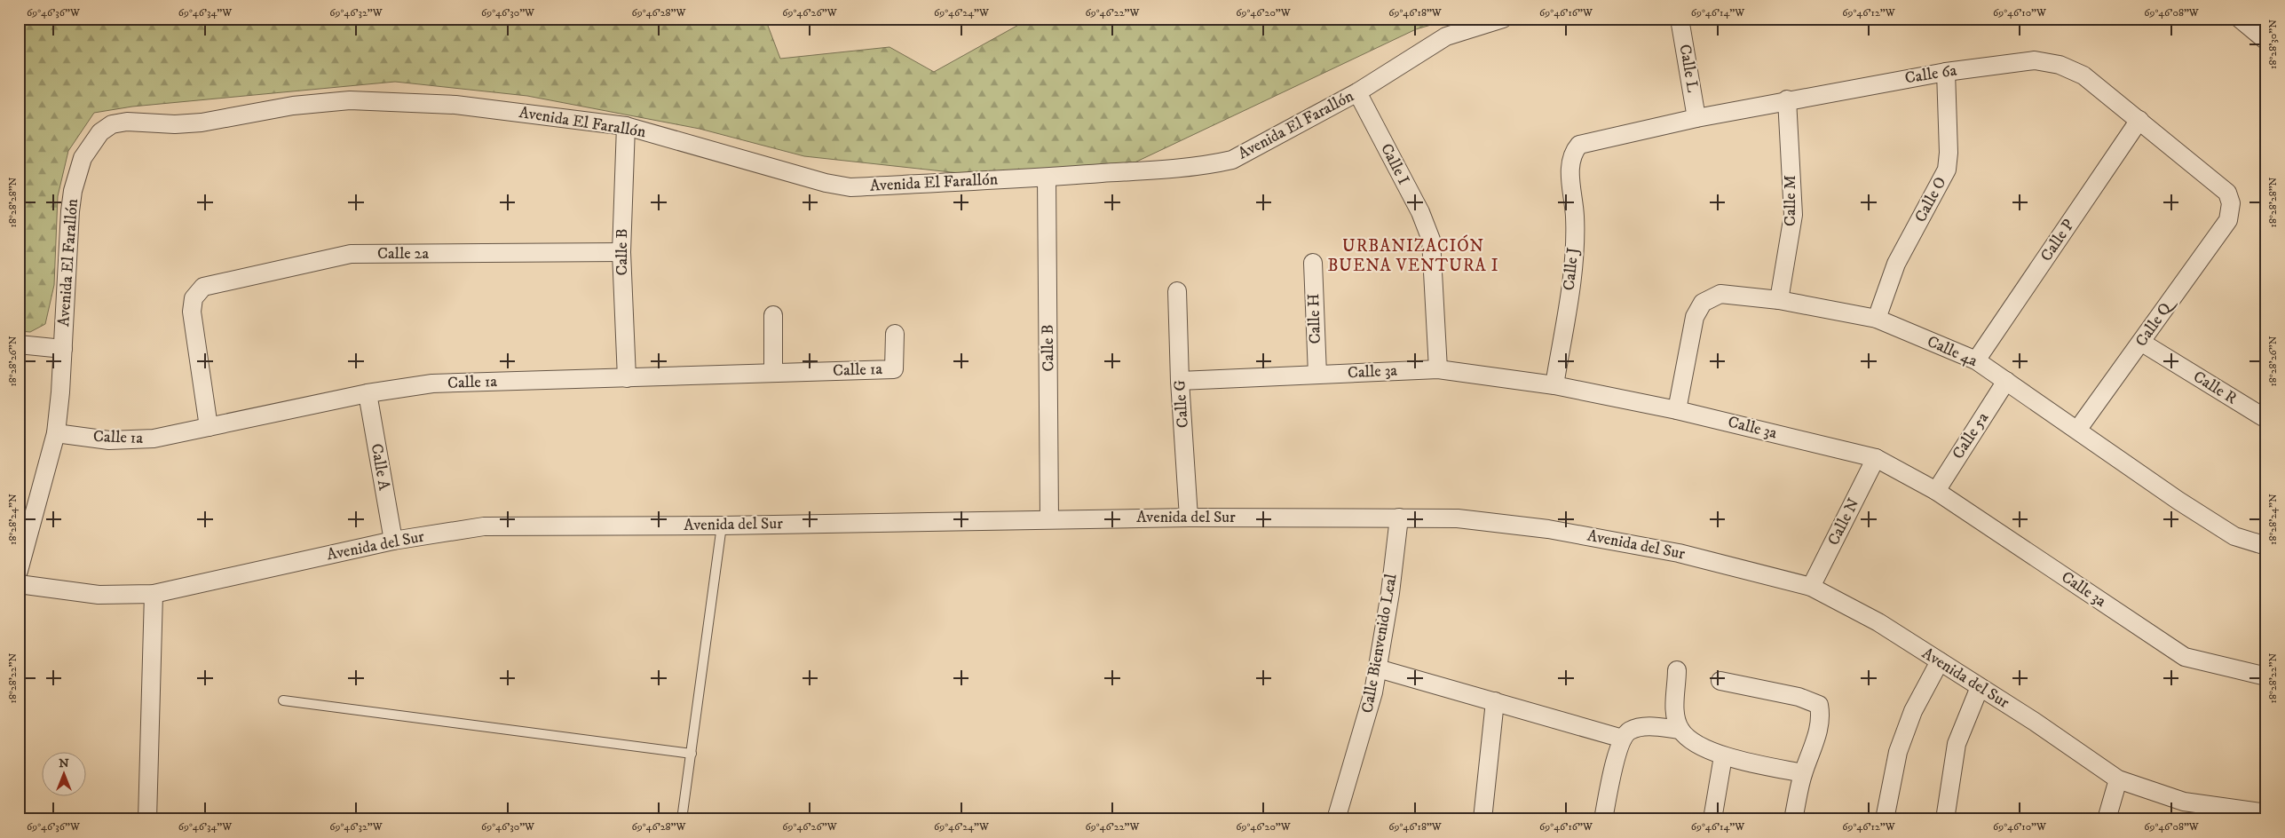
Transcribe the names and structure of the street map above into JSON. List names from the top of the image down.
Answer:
{
  "streets": {
    "street": [
      "Calle L",
      "Calle 6a",
      "Avenida El Farallón",
      "Calle I",
      "Calle O",
      "Calle M",
      "Calle P",
      "Calle B",
      "Calle 2a",
      "Calle J",
      "Calle H",
      "Calle Q",
      "Calle 4a",
      "Calle 1a",
      "Calle 3a",
      "Calle R",
      "Calle G",
      "Calle 5a",
      "Calle A",
      "Avenida del Sur",
      "Calle N",
      "Calle Bienvenido Leal"
    ]
  },
  "crossings": [
    ["Calle L", "Calle 6a"],
    ["Calle 6a", "Calle O"],
    ["Calle 6a", "Calle M"],
    ["Calle 6a", "Calle P"],
    ["Calle 6a", "Calle J"],
    ["Calle 6a", "Calle Q"],
    ["Avenida El Farallón", "Calle I"],
    ["Avenida El Farallón", "Calle B"],
    ["Avenida El Farallón", "Calle 1a"],
    ["Calle I", "Calle 3a"],
    ["Calle O", "Calle 4a"],
    ["Calle M", "Calle 4a"],
    ["Calle P", "Calle 4a"],
    ["Calle B", "Calle 2a"],
    ["Calle B", "Calle 1a"],
    ["Calle B", "Avenida del Sur"],
    ["Calle 2a", "Calle 1a"],
    ["Calle J", "Calle 3a"],
    ["Calle H", "Calle 3a"],
    ["Calle Q", "Calle 4a"],
    ["Calle Q", "Calle R"],
    ["Calle 4a", "Calle 3a"],
    ["Calle 4a", "Calle 5a"],
    ["Calle 1a", "Calle A"],
    ["Calle 3a", "Calle G"],
    ["Calle 3a", "Calle 5a"],
    ["Calle 3a", "Calle N"],
    ["Calle G", "Avenida del Sur"],
    ["Calle A", "Avenida del Sur"],
    ["Avenida del Sur", "Calle N"],
    ["Avenida del Sur", "Calle Bienvenido Leal"]
  ],
  "districts": ["URBANIZACIÓN BUENA VENTURA I"],
  "north": "top",
  "coordinates": [
    "69°46'36\"W",
    "69°46'34\"W",
    "69°46'32\"W",
    "69°46'30\"W",
    "69°46'28\"W",
    "69°46'26\"W",
    "69°46'24\"W",
    "69°46'22\"W",
    "69°46'20\"W",
    "69°46'18\"W",
    "69°46'16\"W",
    "69°46'14\"W",
    "69°46'12\"W",
    "69°46'10\"W",
    "69°46'08\"W",
    "18°28'30\"N",
    "18°28'28\"N",
    "18°28'26\"N",
    "18°28'24\"N",
    "18°28'22\"N"
  ]
}
